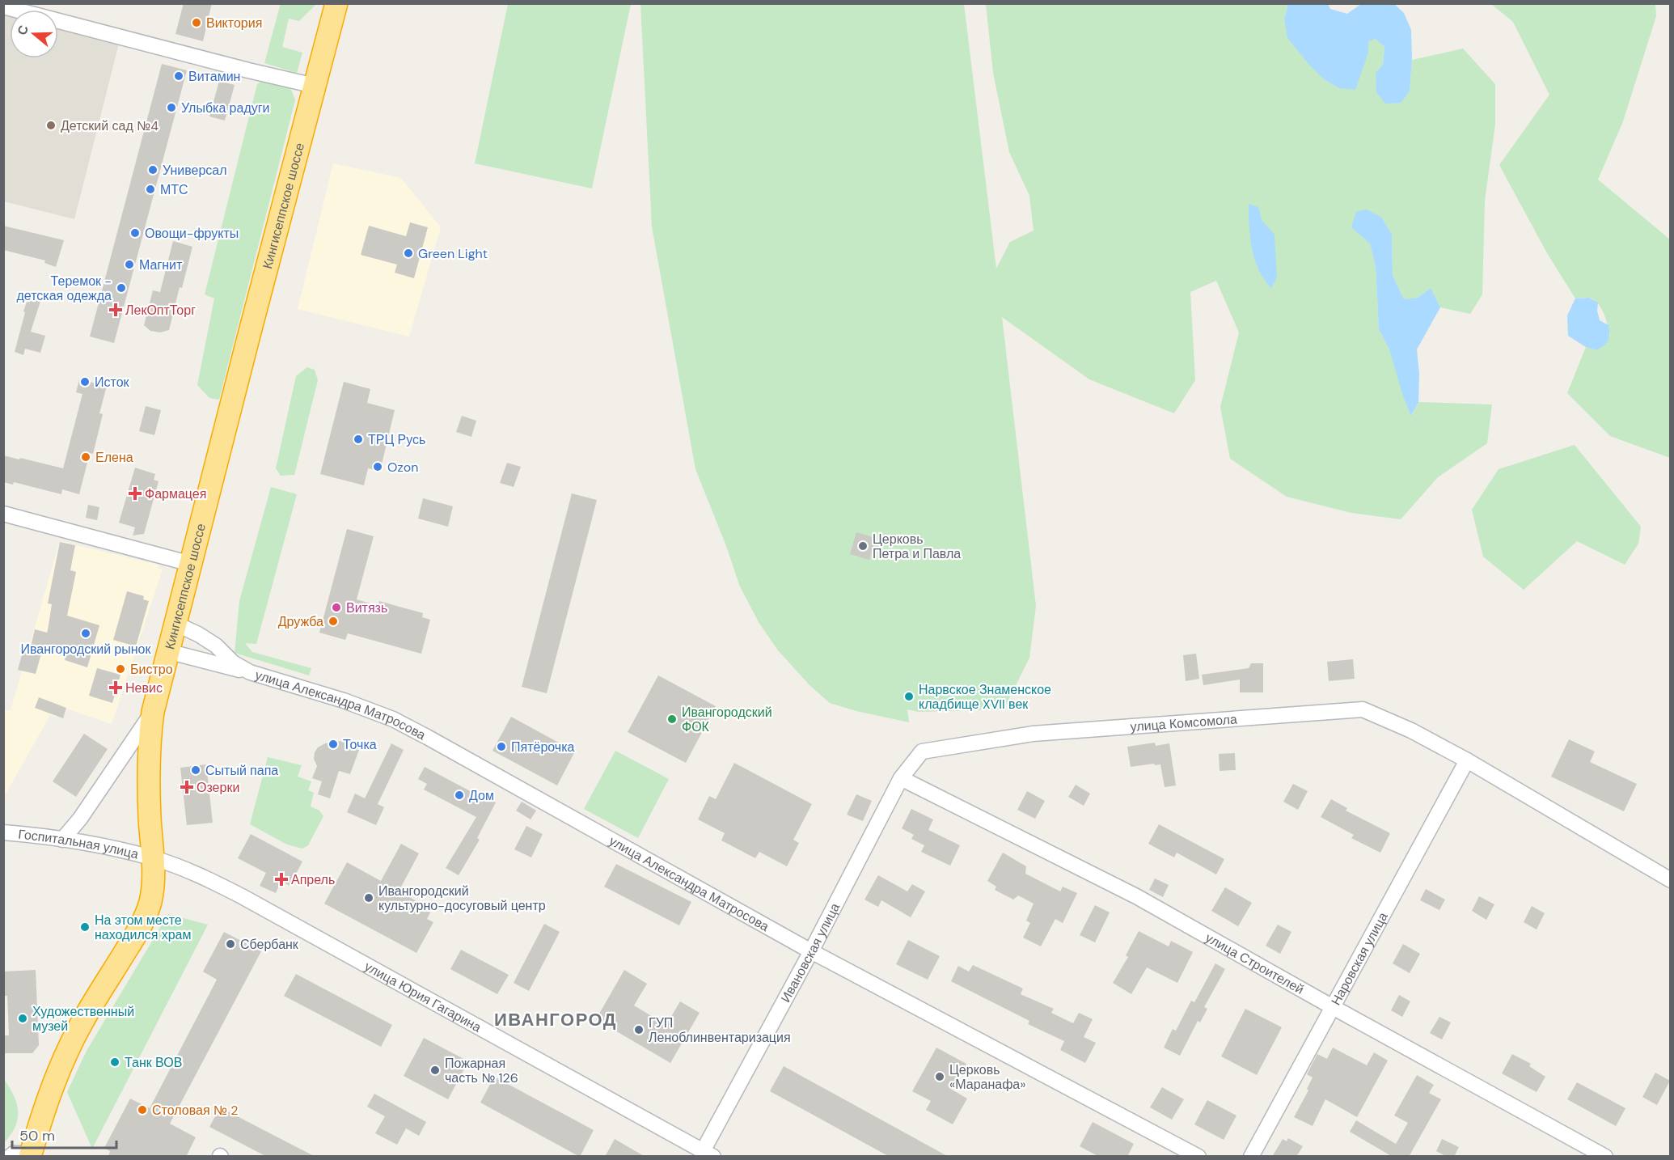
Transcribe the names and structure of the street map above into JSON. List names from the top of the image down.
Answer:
{
  "streets": {
    "highway": ["Кингисеппское шоссе"],
    "street": [
      "улица Александра Матросова",
      "улица Комсомола",
      "Госпитальная улица",
      "Ивановская улица",
      "Наровская улица",
      "улица Строителей",
      "улица Юрия Гагарина"
    ]
  },
  "crossings": [
    ["Кингисеппское шоссе", "улица Александра Матросова"],
    ["Кингисеппское шоссе", "Госпитальная улица"],
    ["Кингисеппское шоссе", "улица Юрия Гагарина"],
    ["улица Александра Матросова", "Ивановская улица"],
    ["улица Комсомола", "Ивановская улица"],
    ["улица Комсомола", "Наровская улица"],
    ["улица Комсомола", "улица Строителей"],
    ["Госпитальная улица", "улица Юрия Гагарина"],
    ["Ивановская улица", "улица Строителей"],
    ["Ивановская улица", "улица Юрия Гагарина"],
    ["Наровская улица", "улица Строителей"]
  ],
  "districts": ["ИВАНГОРОД"],
  "places": {
    "other": [
      "Виктория",
      "Витамин",
      "Улыбка радуги",
      "Детский сад №4",
      "Универсал",
      "МТС",
      "Овощи-фрукты",
      "Green Light",
      "Магнит",
      "Теремок - детская одежда",
      "Исток",
      "ТРЦ Русь",
      "Елена",
      "Ozon",
      "Церковь Петра и Павла",
      "Витязь",
      "Дружба",
      "Ивангородский рынок",
      "Бистро",
      "Нарвское Знаменское кладбище XVII век",
      "Ивангородский ФОК",
      "Точка",
      "Пятёрочка",
      "Сытый папа",
      "Дом",
      "Ивангородский культурно-досуговый центр",
      "На этом месте находился храм",
      "Сбербанк",
      "Художественный музей",
      "ГУП Леноблинвентаризация",
      "Танк ВОВ",
      "Пожарная часть № 126",
      "Церковь «Маранафа»",
      "Столовая № 2"
    ],
    "health": [
      "ЛекОптТорг",
      "Фармацея",
      "Невис",
      "Озерки",
      "Апрель"
    ]
  },
  "scale_bar": "50 m",
  "north": "left"
}
